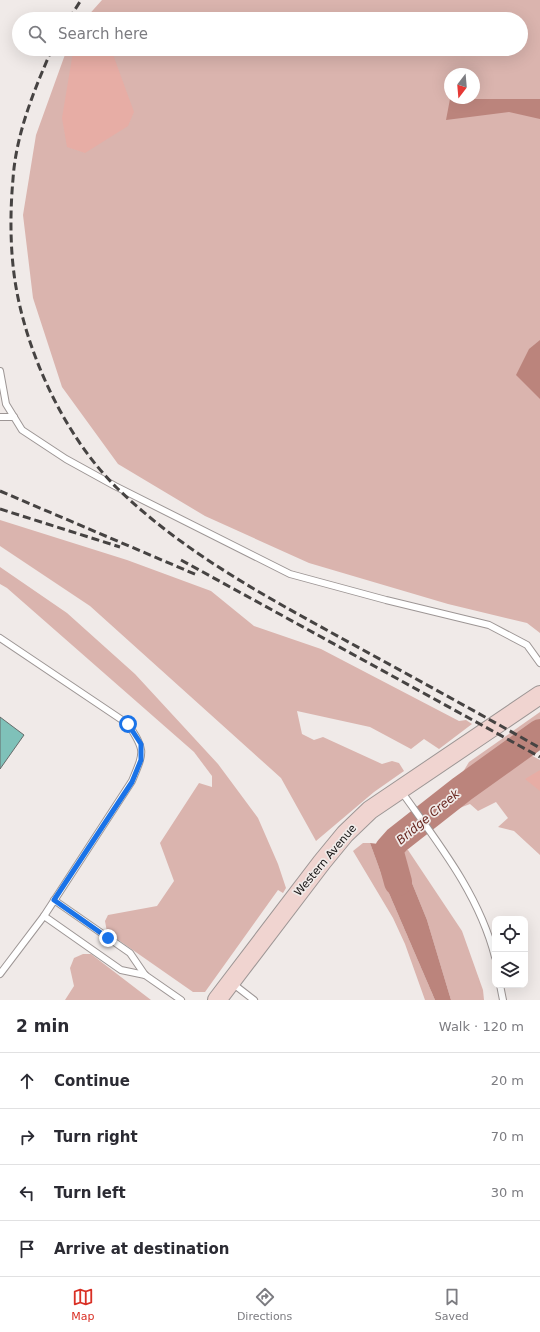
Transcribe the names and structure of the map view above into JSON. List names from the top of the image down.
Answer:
{
  "streets": {
    "street": ["Western Avenue"]
  },
  "water": ["Bridge Creek"],
  "north": "bottom",
  "page": {
    "search": "Search here",
    "heading": ["2 min", "Walk · 120 m"],
    "list": [
      ["Continue", "20 m"],
      ["Turn right", "70 m"],
      ["Turn left", "30 m"],
      "Arrive at destination"
    ],
    "nav": ["Map", "Directions", "Saved"]
  }
}
